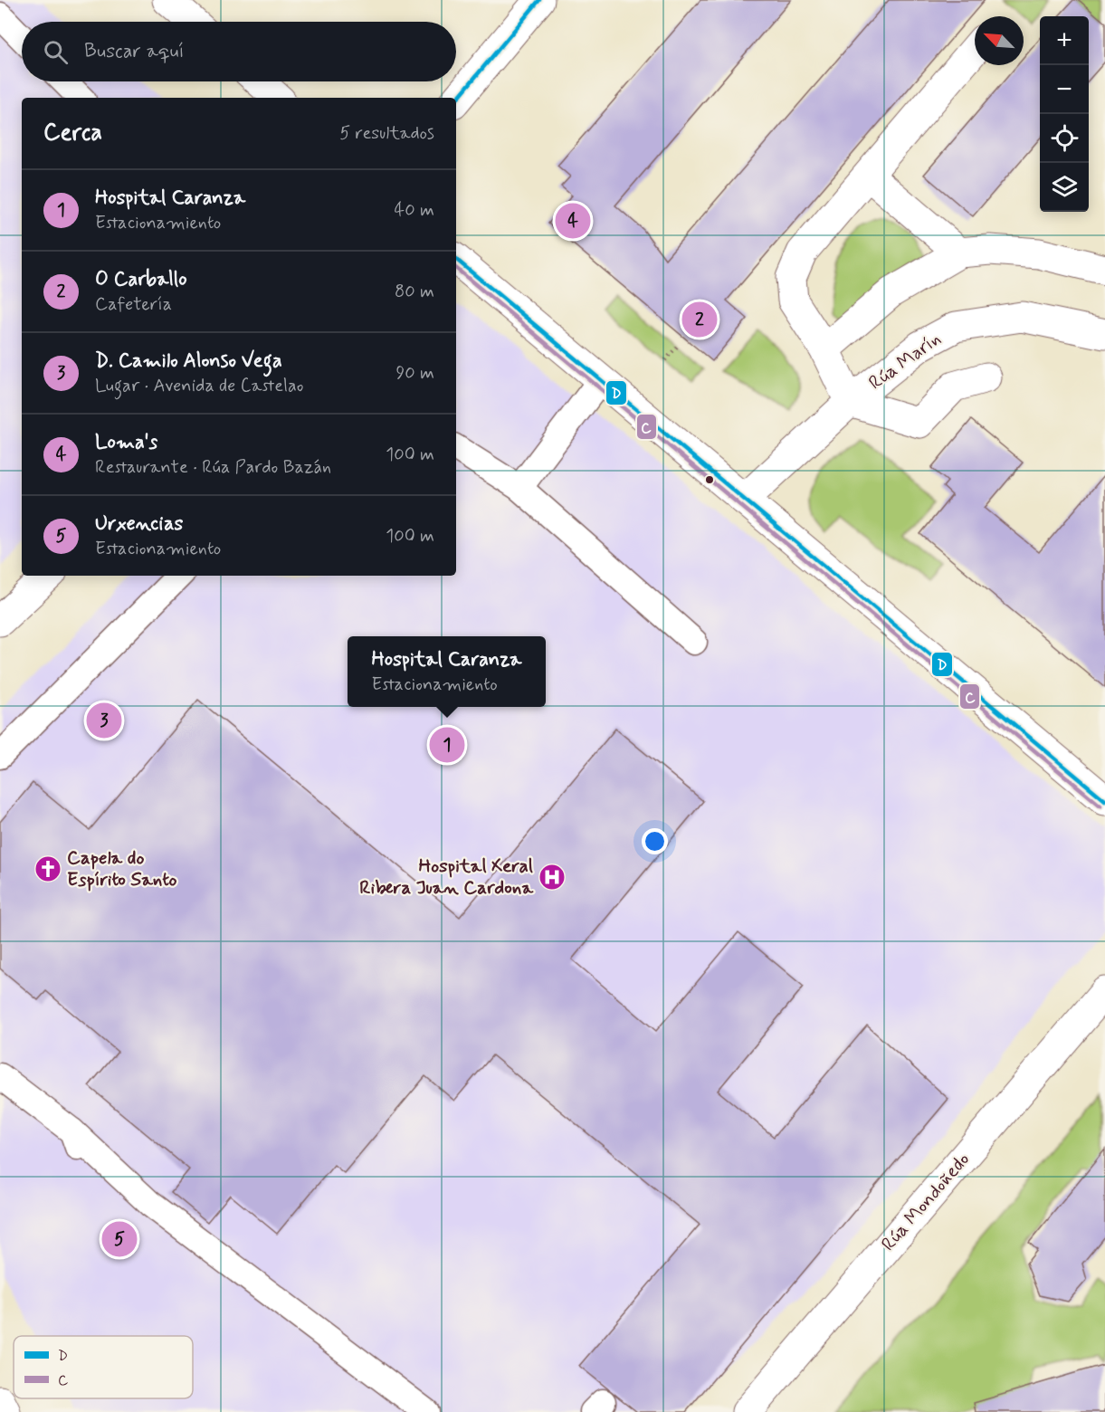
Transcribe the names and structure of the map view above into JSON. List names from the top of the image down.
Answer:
{
  "streets": {
    "street": ["Rúa Marín", "Rúa Mondoñedo"]
  },
  "places": {
    "church": ["Capela do Espírito Santo"],
    "hospital": ["Hospital Xeral Ribera Juan Cardona"]
  },
  "lines": ["transit line D", "transit line C"],
  "legend": ["D", "C"],
  "north": "top left",
  "page": {
    "map_buttons": ["+", "−"],
    "search": "Buscar aquí",
    "heading": ["Cerca", "5 resultados"],
    "list": [
      {
        "mark": "1",
        "name": "Hospital Caranza",
        "note": "Estacionamiento",
        "value": "40 m"
      },
      {
        "mark": "2",
        "name": "O Carballo",
        "note": "Cafetería",
        "value": "80 m"
      },
      {
        "mark": "3",
        "name": "D. Camilo Alonso Vega",
        "note": "Lugar · Avenida de Castelao",
        "value": "90 m"
      },
      {
        "mark": "4",
        "name": "Loma's",
        "note": "Restaurante · Rúa Pardo Bazán",
        "value": "100 m"
      },
      {
        "mark": "5",
        "name": "Urxencias",
        "note": "Estacionamiento",
        "value": "100 m"
      }
    ],
    "pins": [
      "4",
      "2",
      "3",
      "1",
      "5"
    ],
    "popup": ["Hospital Caranza", "Estacionamiento"]
  }
}
